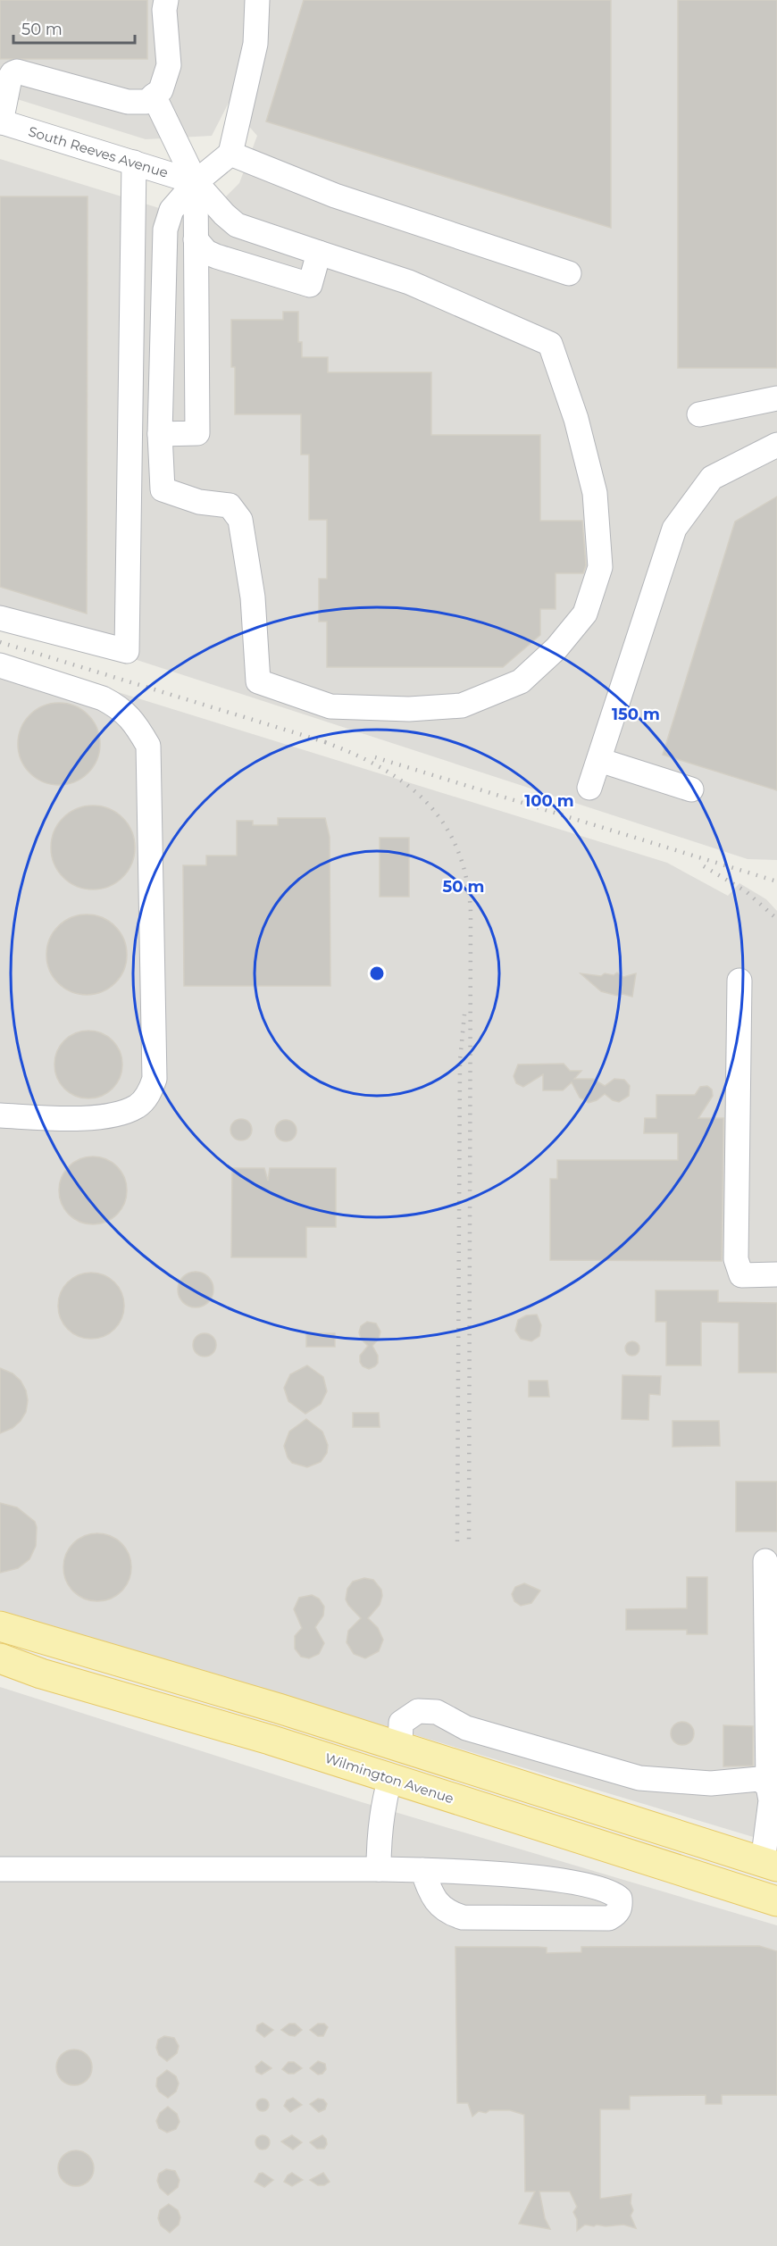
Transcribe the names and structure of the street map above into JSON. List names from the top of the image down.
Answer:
{
  "streets": {
    "main road": ["Wilmington Avenue"],
    "street": ["South Reeves Avenue"]
  },
  "scale_bar": "50 m",
  "rings": ["150 m", "100 m", "50 m"]
}
